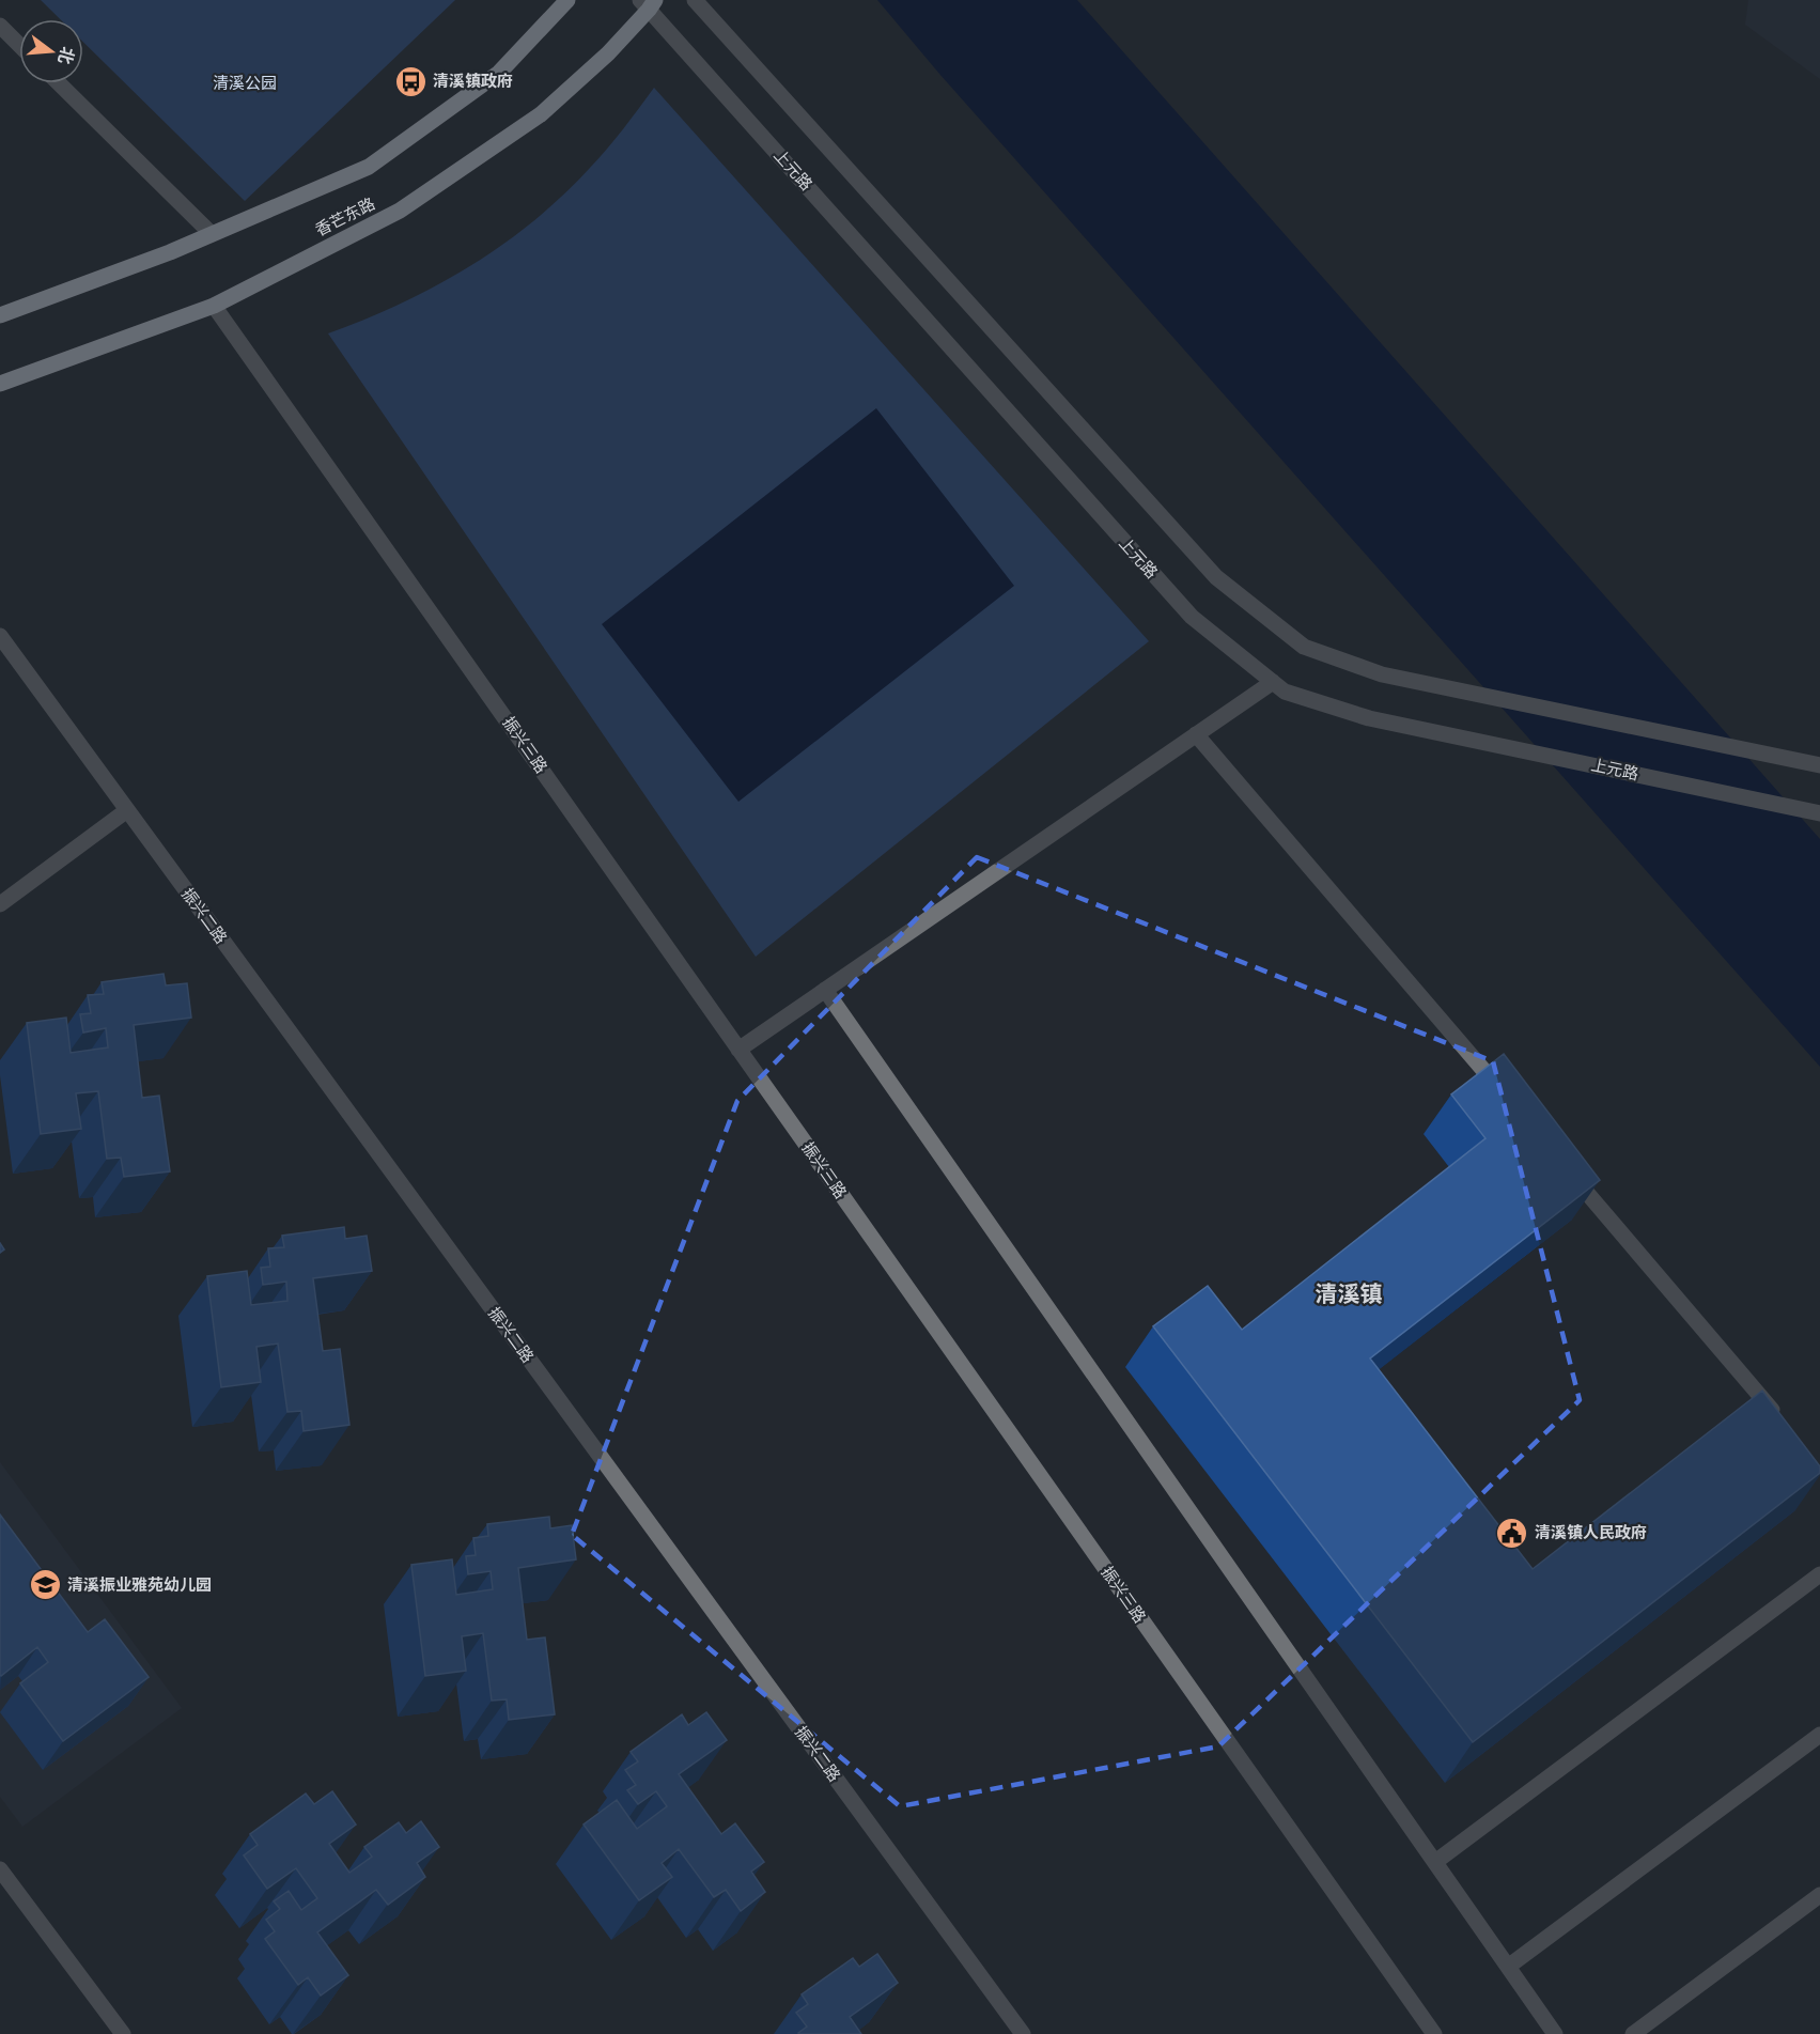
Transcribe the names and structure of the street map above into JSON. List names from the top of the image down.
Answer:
{
  "streets": {
    "main road": ["香芒东路"],
    "street": ["上元路", "振兴三路", "振兴二路"]
  },
  "crossings": [
    ["上元路", "香芒东路"],
    ["香芒东路", "振兴三路"]
  ],
  "districts": ["清溪镇"],
  "parks": ["清溪公园"],
  "places": {
    "bus stop": ["清溪镇政府"],
    "public building": ["清溪镇人民政府"],
    "school or university": ["清溪振业雅苑幼儿园"]
  },
  "north": "right"
}
